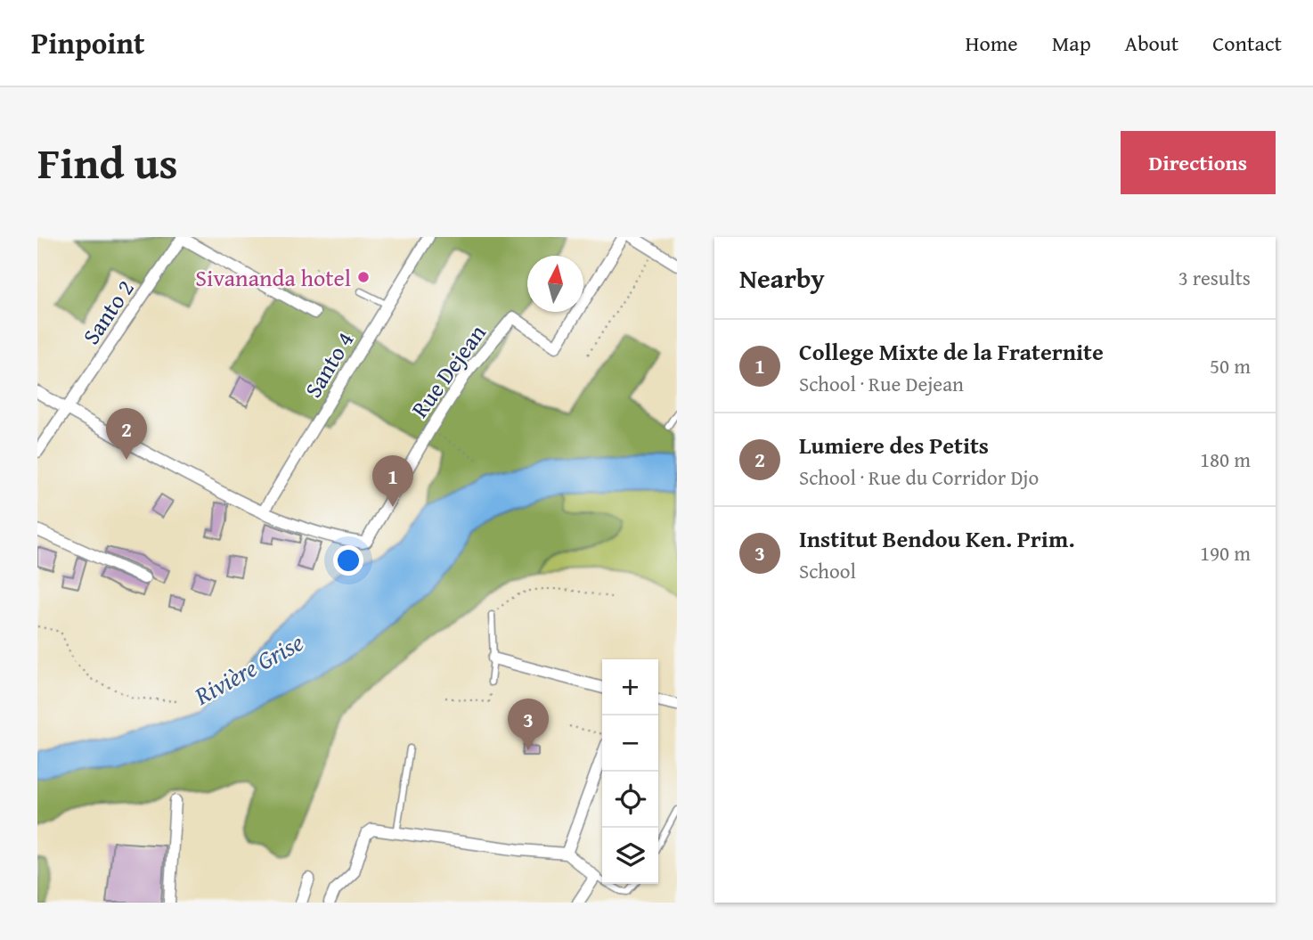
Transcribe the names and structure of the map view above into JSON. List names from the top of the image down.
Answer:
{
  "streets": {
    "street": ["Santo 2", "Santo 4", "Rue Dejean"]
  },
  "crossings": [
    ["Santo 4", "Rue Dejean"]
  ],
  "water": ["Rivière Grise"],
  "places": ["Sivananda hotel"],
  "north": "top",
  "page": {
    "header": "Pinpoint",
    "nav": [
      "Home",
      "Map",
      "About",
      "Contact"
    ],
    "title": "Find us",
    "buttons": "Directions",
    "heading": ["Nearby", "3 results"],
    "list": [
      {
        "mark": "1",
        "name": "College Mixte de la Fraternite",
        "note": "School · Rue Dejean",
        "value": "50 m"
      },
      {
        "mark": "2",
        "name": "Lumiere des Petits",
        "note": "School · Rue du Corridor Djo",
        "value": "180 m"
      },
      {
        "mark": "3",
        "name": "Institut Bendou Ken. Prim.",
        "note": "School",
        "value": "190 m"
      }
    ],
    "pins": ["2", "1", "3"],
    "map_buttons": ["+", "−"]
  }
}
